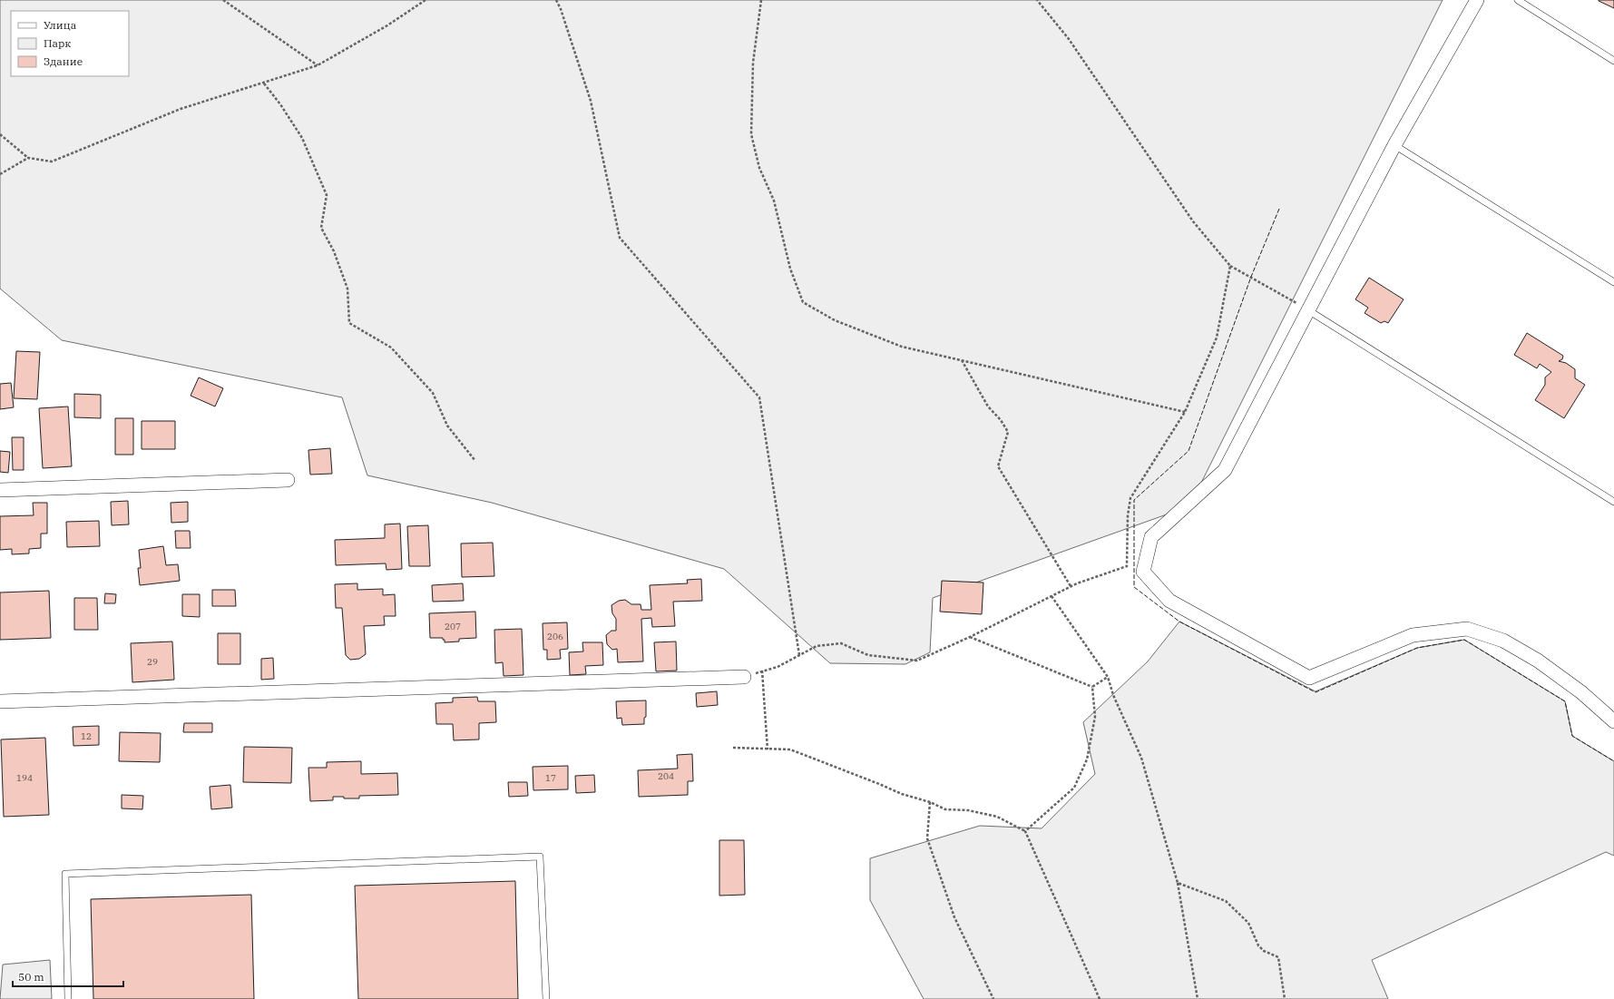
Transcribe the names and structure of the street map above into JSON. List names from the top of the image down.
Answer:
{
  "house_numbers": [
    "207",
    "206",
    "29",
    "12",
    "204",
    "194",
    "17"
  ],
  "legend": ["Улица", "Парк", "Здание"],
  "scale_bar": "50 m"
}
